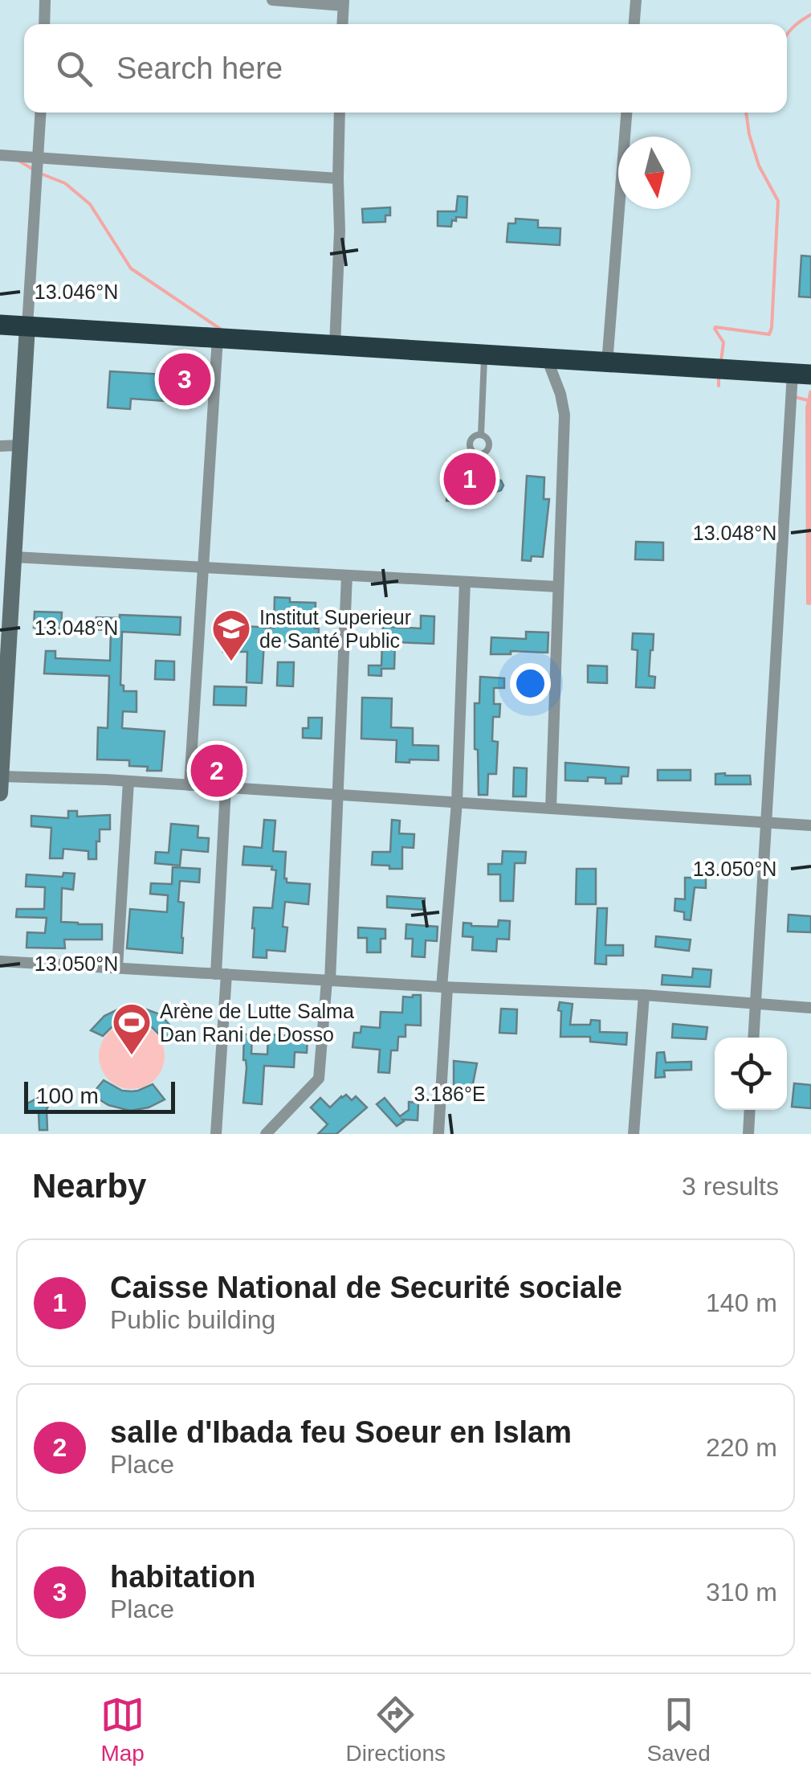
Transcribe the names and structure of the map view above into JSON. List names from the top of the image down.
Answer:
{
  "places": {
    "school or university": ["Institut Superieur de Santé Public"],
    "sports": ["Arène de Lutte Salma Dan Rani de Dosso"]
  },
  "scale_bar": "100 m",
  "north": "bottom",
  "page": {
    "search": "Search here",
    "pins": ["3", "1", "2"],
    "scale": "100 m",
    "heading": ["Nearby", "3 results"],
    "list": [
      {
        "mark": "1",
        "name": "Caisse National de Securité sociale",
        "note": "Public building",
        "value": "140 m"
      },
      {
        "mark": "2",
        "name": "salle d'Ibada feu Soeur en Islam",
        "note": "Place",
        "value": "220 m"
      },
      {
        "mark": "3",
        "name": "habitation",
        "note": "Place",
        "value": "310 m"
      }
    ],
    "nav": ["Map", "Directions", "Saved"]
  },
  "coordinates": [
    "13.046°N",
    "13.048°N",
    "13.050°N",
    "3.186°E"
  ]
}
